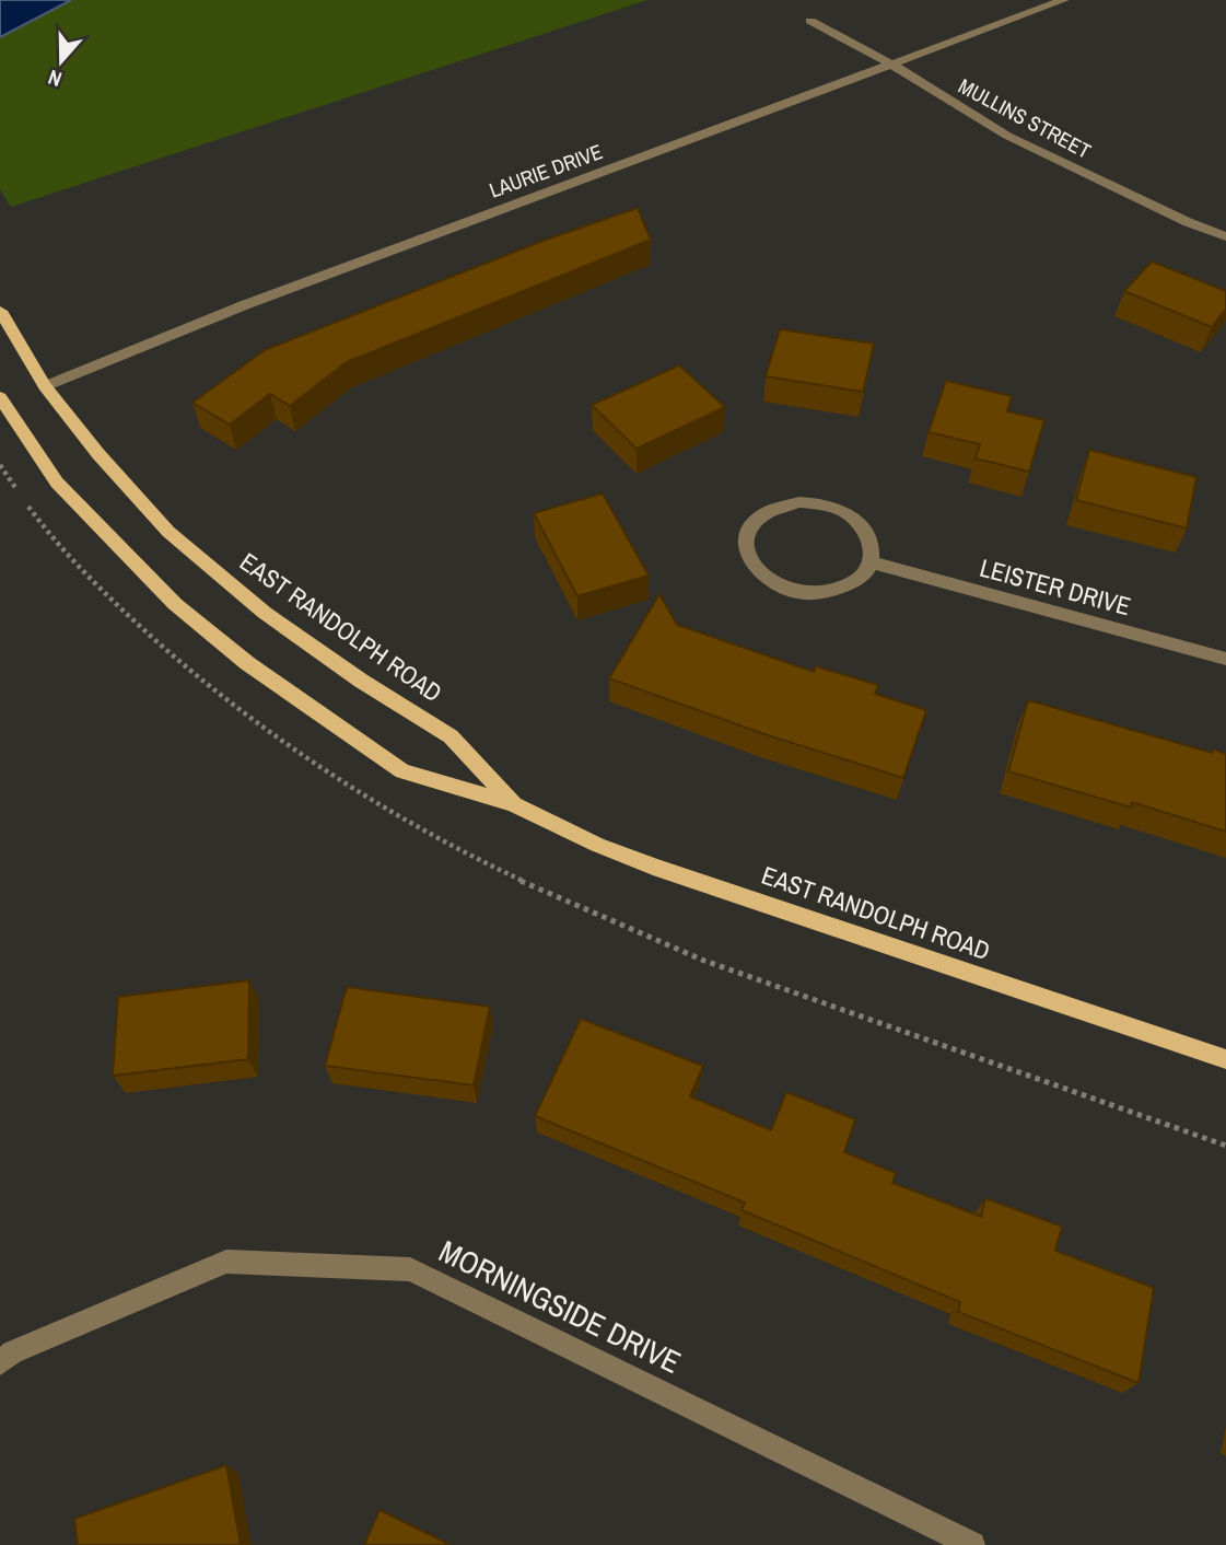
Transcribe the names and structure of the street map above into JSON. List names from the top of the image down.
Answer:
{
  "streets": {
    "main road": ["EAST RANDOLPH ROAD"],
    "street": [
      "MULLINS STREET",
      "LAURIE DRIVE",
      "LEISTER DRIVE",
      "MORNINGSIDE DRIVE"
    ]
  },
  "crossings": [
    ["MULLINS STREET", "LAURIE DRIVE"],
    ["LAURIE DRIVE", "EAST RANDOLPH ROAD"]
  ],
  "north": "bottom"
}
